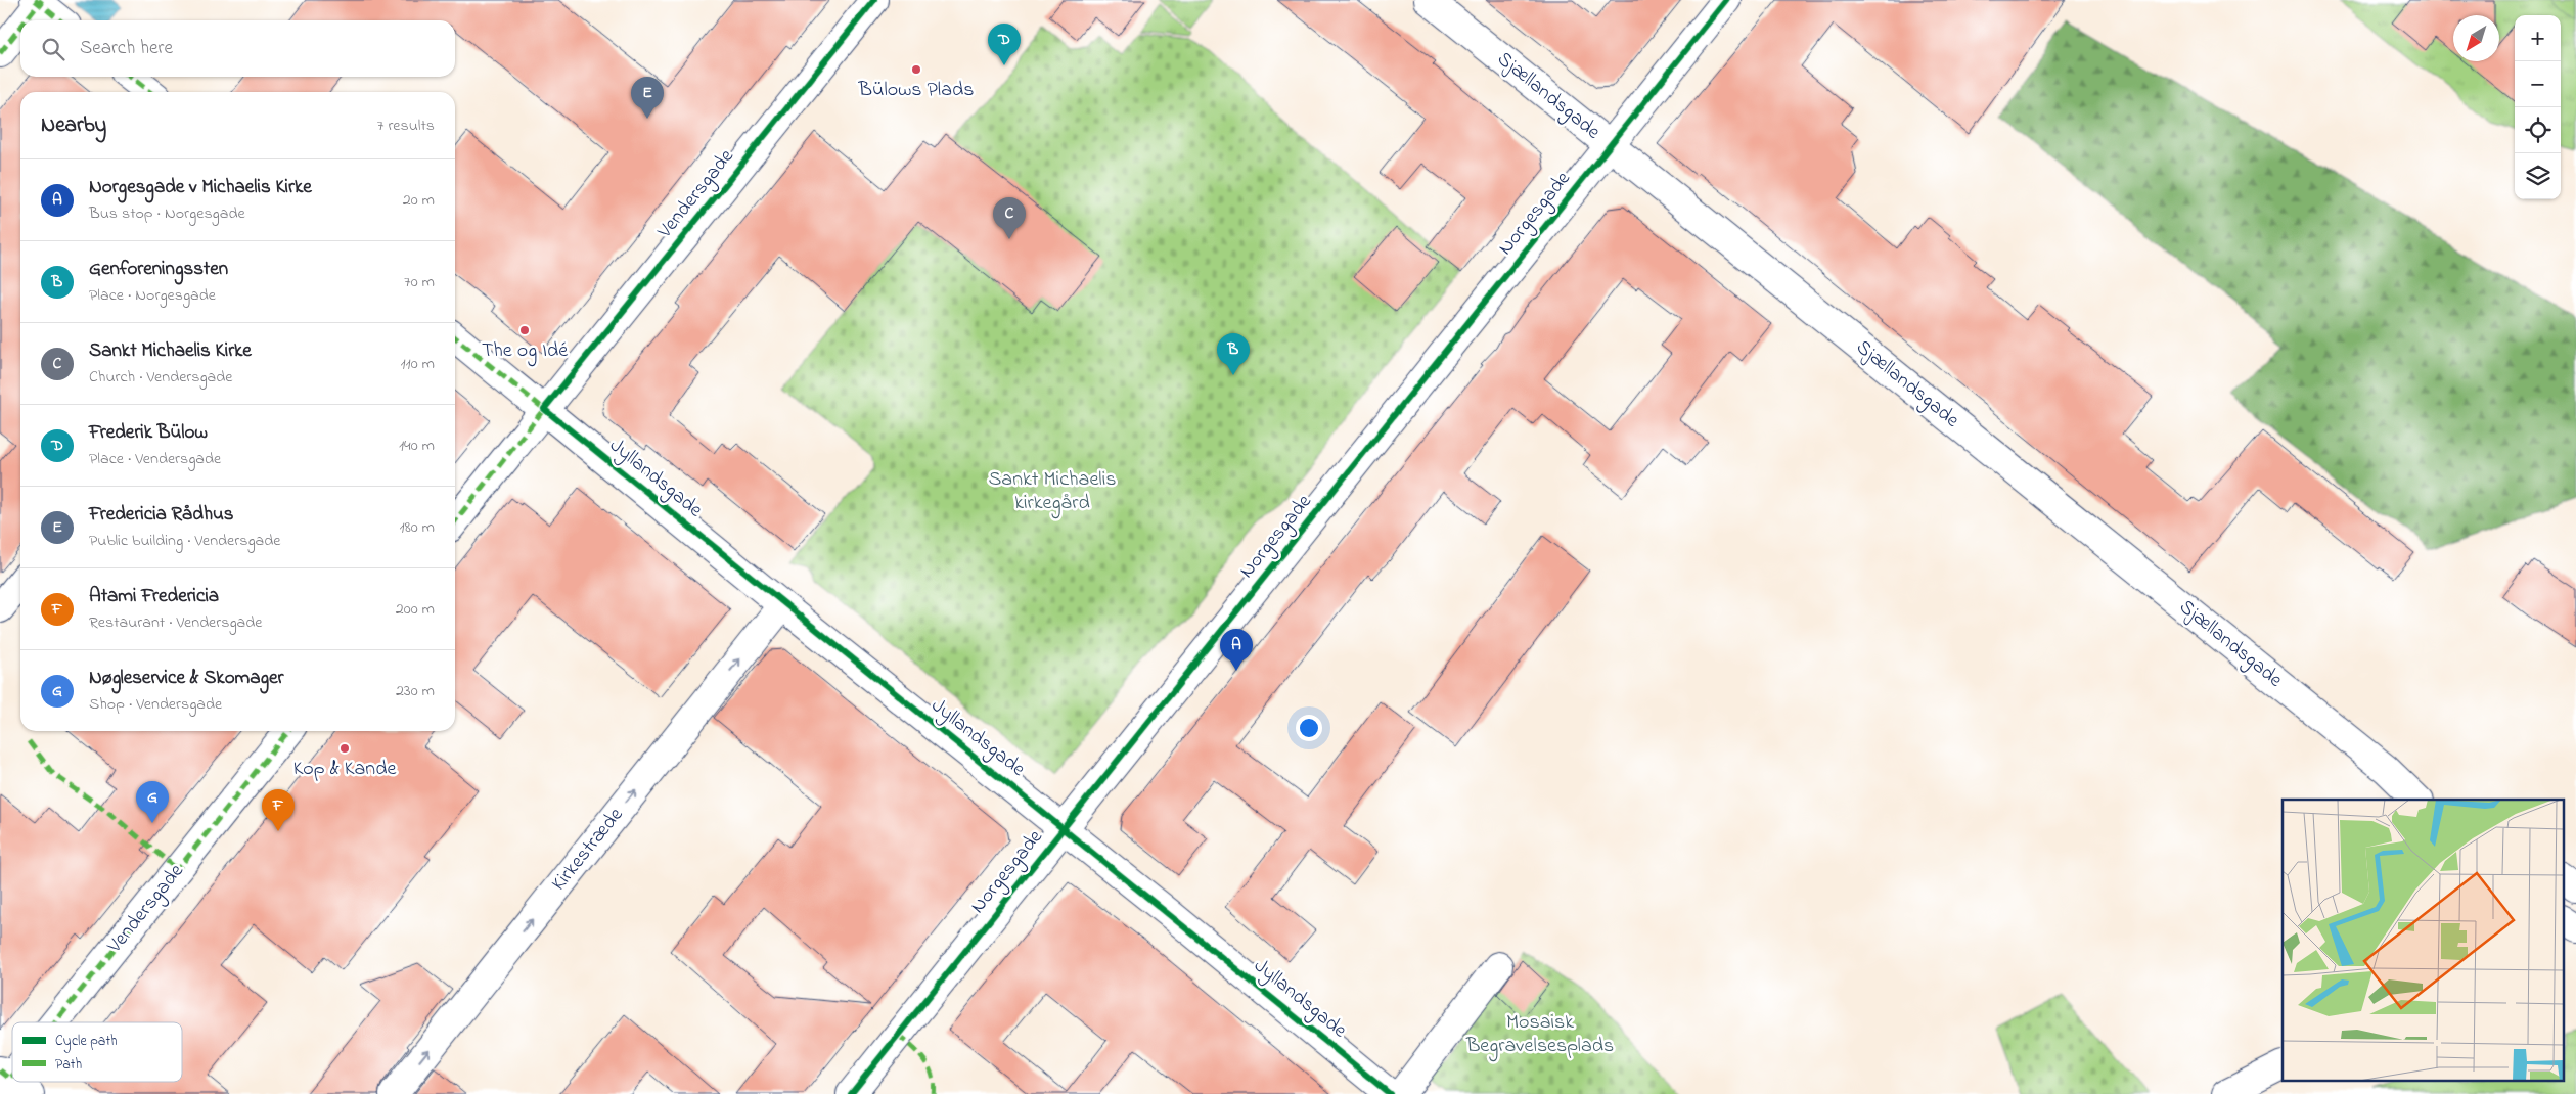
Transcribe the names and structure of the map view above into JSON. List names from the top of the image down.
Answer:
{
  "streets": {
    "street": [
      "Sjællandsgade",
      "Vendersgade",
      "Norgesgade",
      "Jyllandsgade",
      "Kirkestræde"
    ]
  },
  "crossings": [
    ["Sjællandsgade", "Norgesgade"],
    ["Vendersgade", "Jyllandsgade"],
    ["Norgesgade", "Jyllandsgade"],
    ["Jyllandsgade", "Kirkestræde"]
  ],
  "one_way": ["Kirkestræde"],
  "parks": ["Sankt Michaelis kirkegård", "Mosaisk Begravelsesplads"],
  "places": ["Bülows Plads", "The og Idé", "Kop & Kande"],
  "legend": ["Cycle path", "Path"],
  "north": "bottom left",
  "page": {
    "map_buttons": ["+", "−"],
    "search": "Search here",
    "pins": [
      "D",
      "E",
      "C",
      "B",
      "A",
      "G",
      "F"
    ],
    "heading": ["Nearby", "7 results"],
    "list": [
      {
        "mark": "A",
        "name": "Norgesgade v Michaelis Kirke",
        "note": "Bus stop · Norgesgade",
        "value": "20 m"
      },
      {
        "mark": "B",
        "name": "Genforeningssten",
        "note": "Place · Norgesgade",
        "value": "70 m"
      },
      {
        "mark": "C",
        "name": "Sankt Michaelis Kirke",
        "note": "Church · Vendersgade",
        "value": "110 m"
      },
      {
        "mark": "D",
        "name": "Frederik Bülow",
        "note": "Place · Vendersgade",
        "value": "140 m"
      },
      {
        "mark": "E",
        "name": "Fredericia Rådhus",
        "note": "Public building · Vendersgade",
        "value": "180 m"
      },
      {
        "mark": "F",
        "name": "Atami Fredericia",
        "note": "Restaurant · Vendersgade",
        "value": "200 m"
      },
      {
        "mark": "G",
        "name": "Nøgleservice & Skomager",
        "note": "Shop · Vendersgade",
        "value": "230 m"
      }
    ]
  }
}
